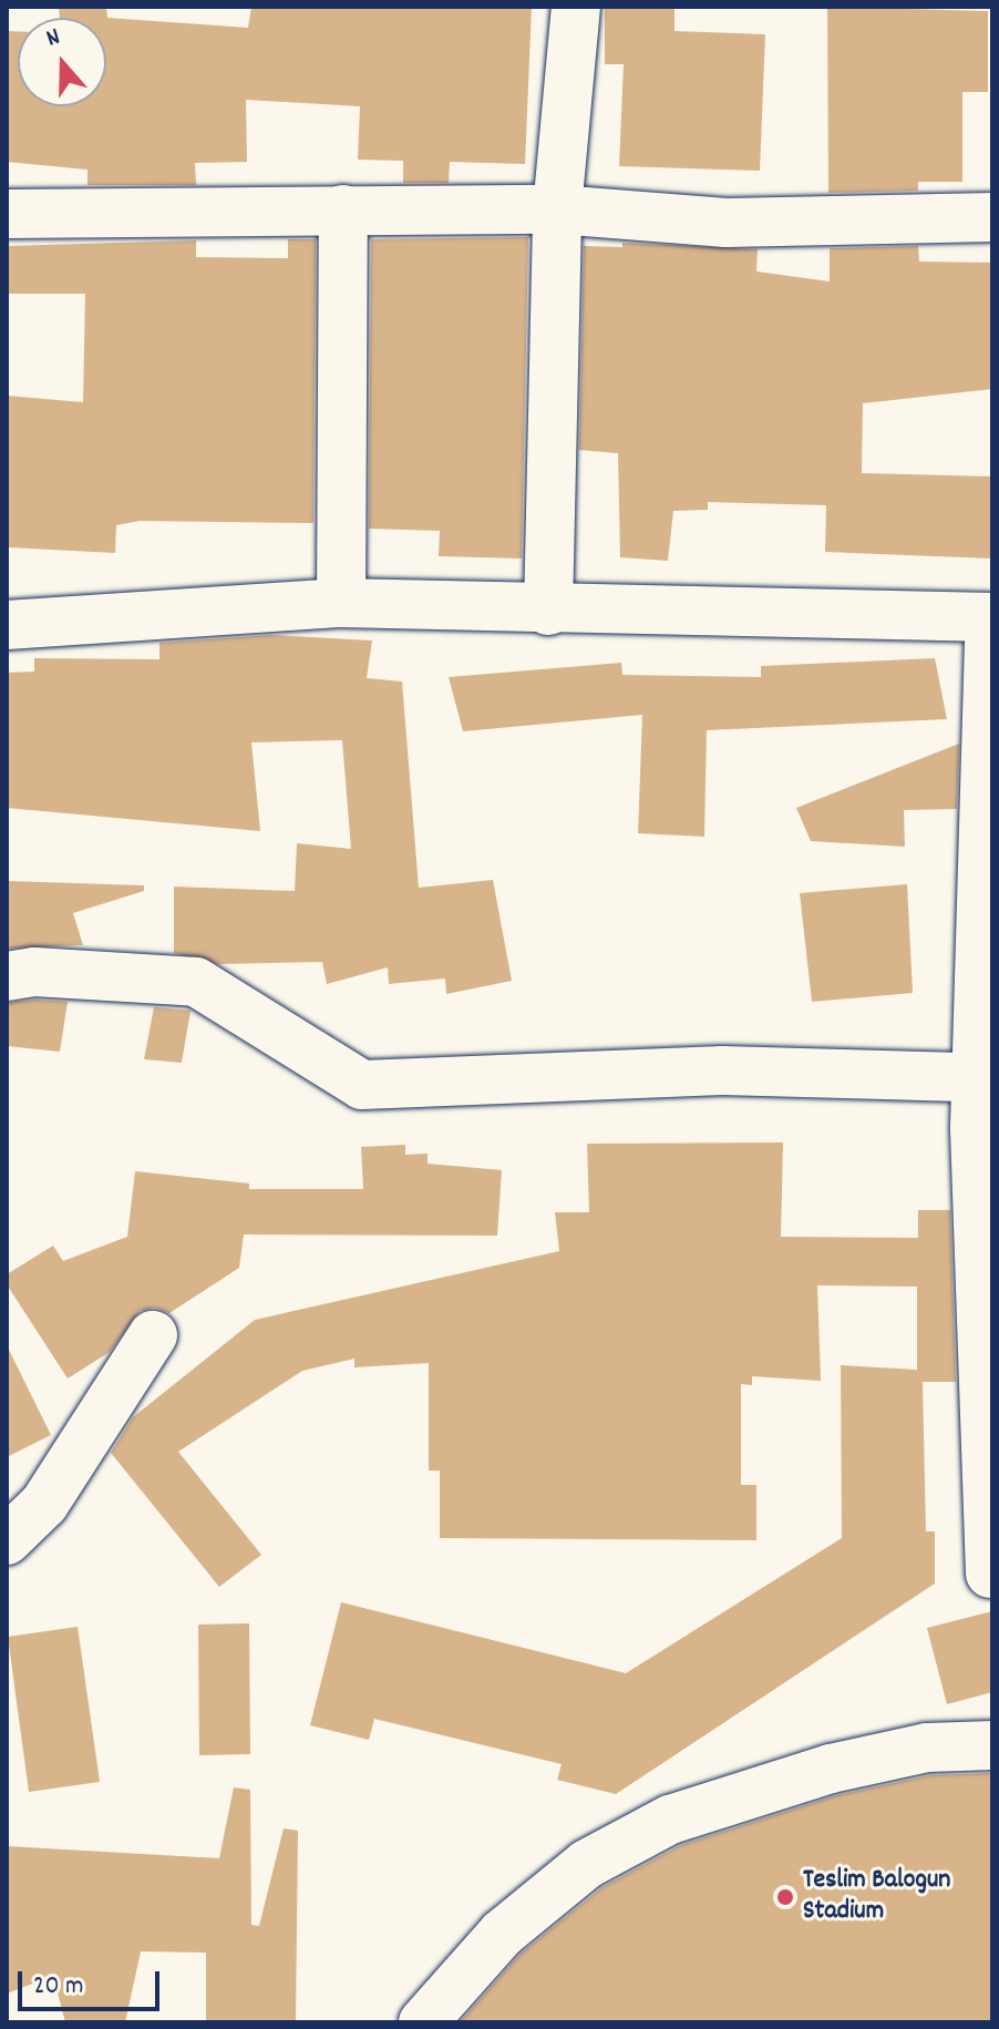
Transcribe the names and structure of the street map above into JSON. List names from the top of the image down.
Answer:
{
  "places": ["Teslim Balogun Stadium"],
  "scale_bar": "20 m",
  "north": "top"
}
